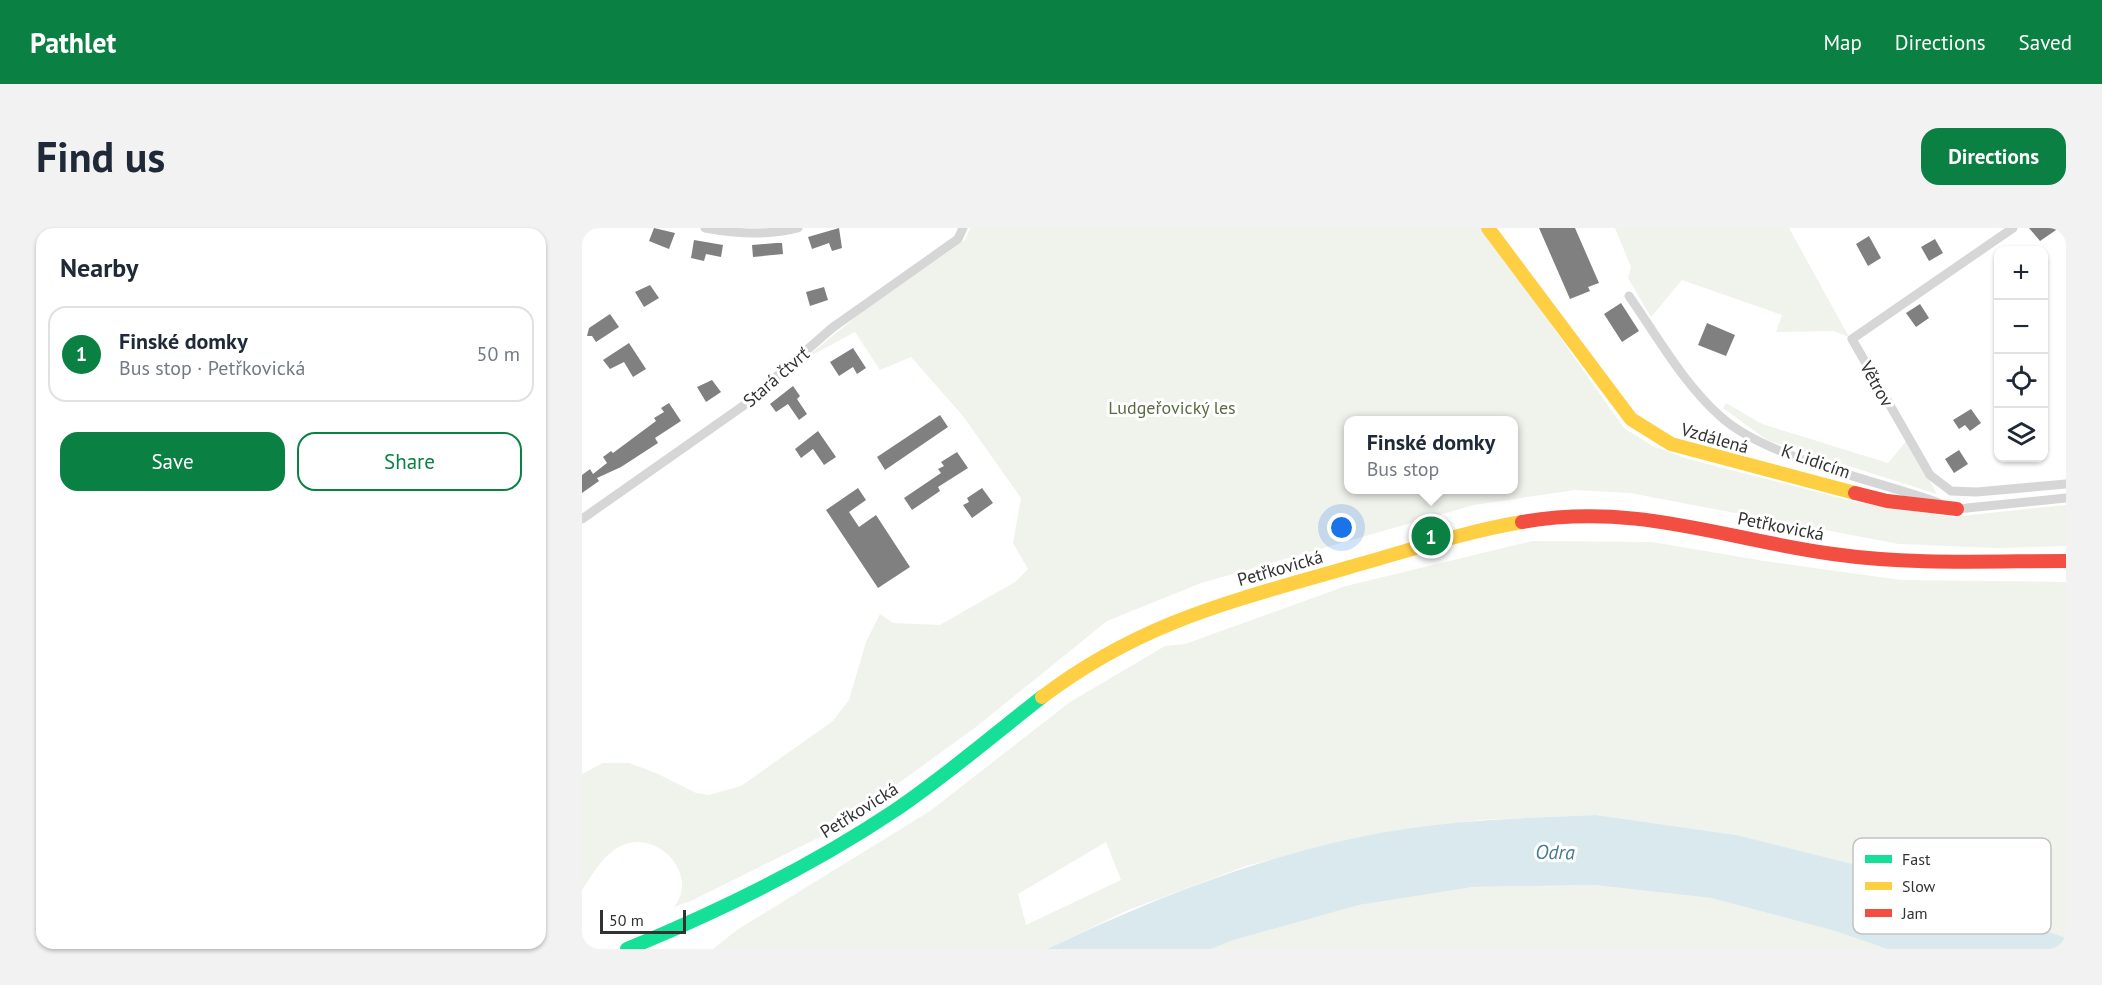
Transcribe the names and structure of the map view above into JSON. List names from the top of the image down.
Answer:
{
  "streets": {
    "street": [
      "Stará čtvrť",
      "Větrov",
      "Vzdálená",
      "K Lidicím",
      "Petřkovická"
    ]
  },
  "crossings": [
    ["Vzdálená", "K Lidicím"]
  ],
  "water": ["Odra"],
  "parks": ["Ludgeřovický les"],
  "legend": ["Fast", "Slow", "Jam"],
  "scale_bar": "50 m",
  "page": {
    "header": "Pathlet",
    "nav": ["Map", "Directions", "Saved"],
    "buttons": [
      "Directions",
      ["Save", "Share"]
    ],
    "title": "Find us",
    "heading": "Nearby",
    "map_buttons": ["+", "−"],
    "list": [
      {
        "mark": "1",
        "name": "Finské domky",
        "note": "Bus stop · Petřkovická",
        "value": "50 m"
      }
    ],
    "popup": ["Finské domky", "Bus stop"],
    "pins": "1",
    "scale": "50 m"
  }
}
